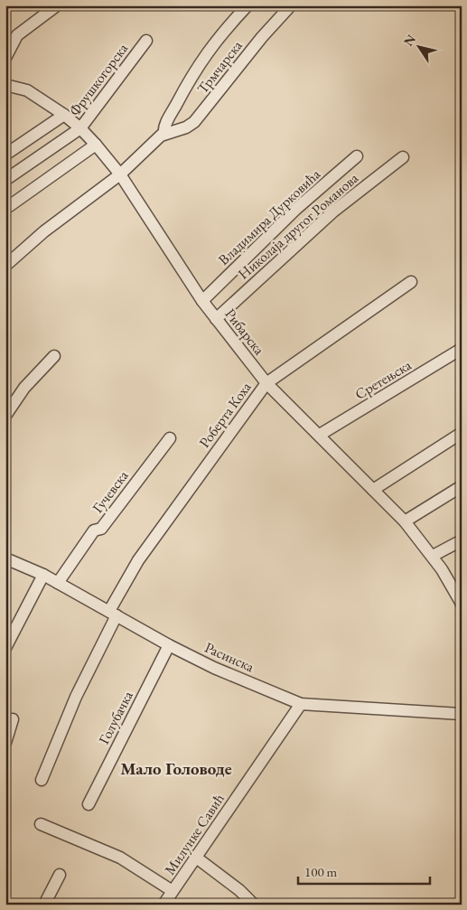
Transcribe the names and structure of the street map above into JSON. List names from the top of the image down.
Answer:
{
  "streets": {
    "street": [
      "Трмчарска",
      "Фрушкогорска",
      "Владимира Дурковића",
      "Николаја другог Романова",
      "Рибарска",
      "Сретењска",
      "Роберта Коха",
      "Гучевска",
      "Расинска",
      "Голубачка",
      "Милунке Савић"
    ]
  },
  "crossings": [
    ["Трмчарска", "Рибарска"],
    ["Фрушкогорска", "Рибарска"],
    ["Владимира Дурковића", "Рибарска"],
    ["Николаја другог Романова", "Рибарска"],
    ["Рибарска", "Сретењска"],
    ["Рибарска", "Роберта Коха"],
    ["Роберта Коха", "Расинска"],
    ["Гучевска", "Расинска"],
    ["Расинска", "Голубачка"],
    ["Расинска", "Милунке Савић"]
  ],
  "districts": ["Мало Головоде"],
  "scale_bar": "100 m",
  "north": "top left"
}
